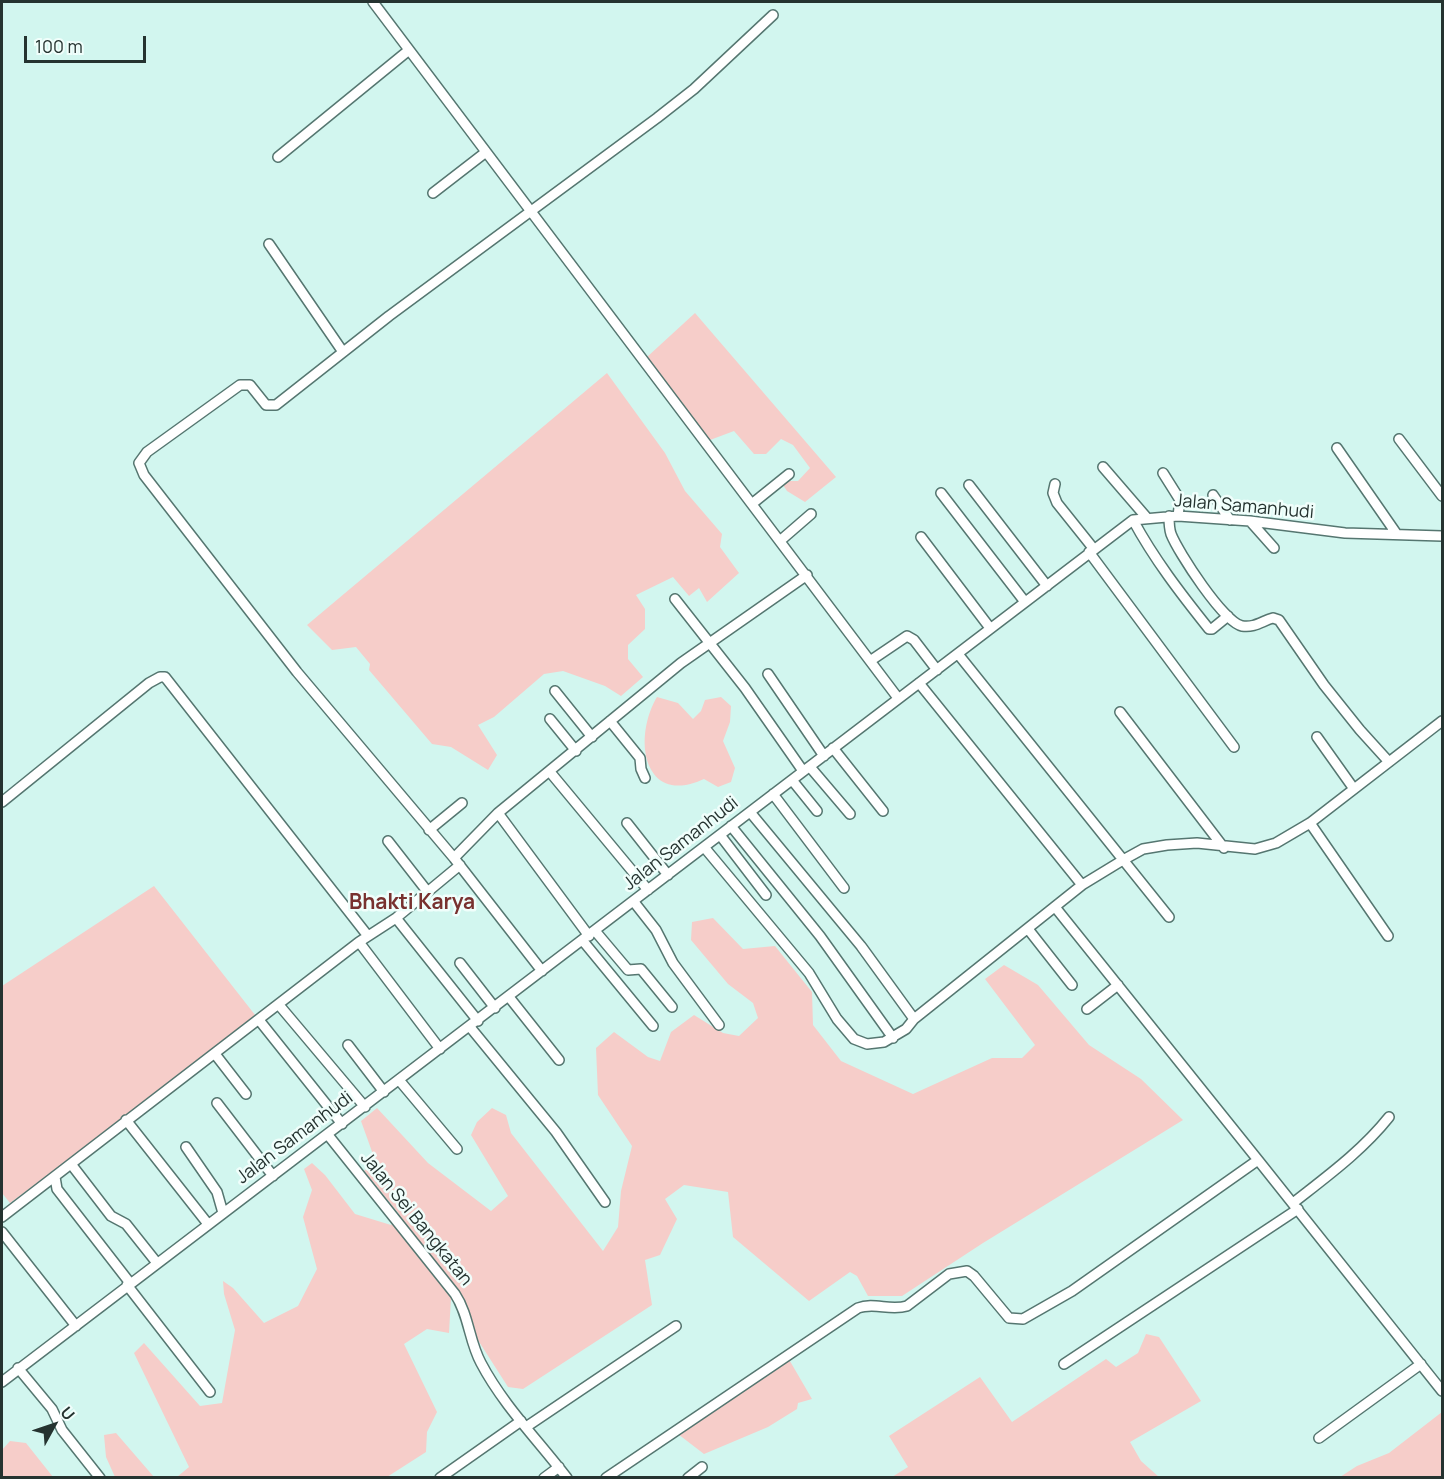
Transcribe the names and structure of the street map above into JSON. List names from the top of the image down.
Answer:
{
  "streets": {
    "street": ["Jalan Samanhudi", "Jalan Sei Bangkatan"]
  },
  "crossings": [
    ["Jalan Samanhudi", "Jalan Sei Bangkatan"]
  ],
  "districts": ["Bhakti Karya"],
  "scale_bar": "100 m",
  "north": "top right"
}
